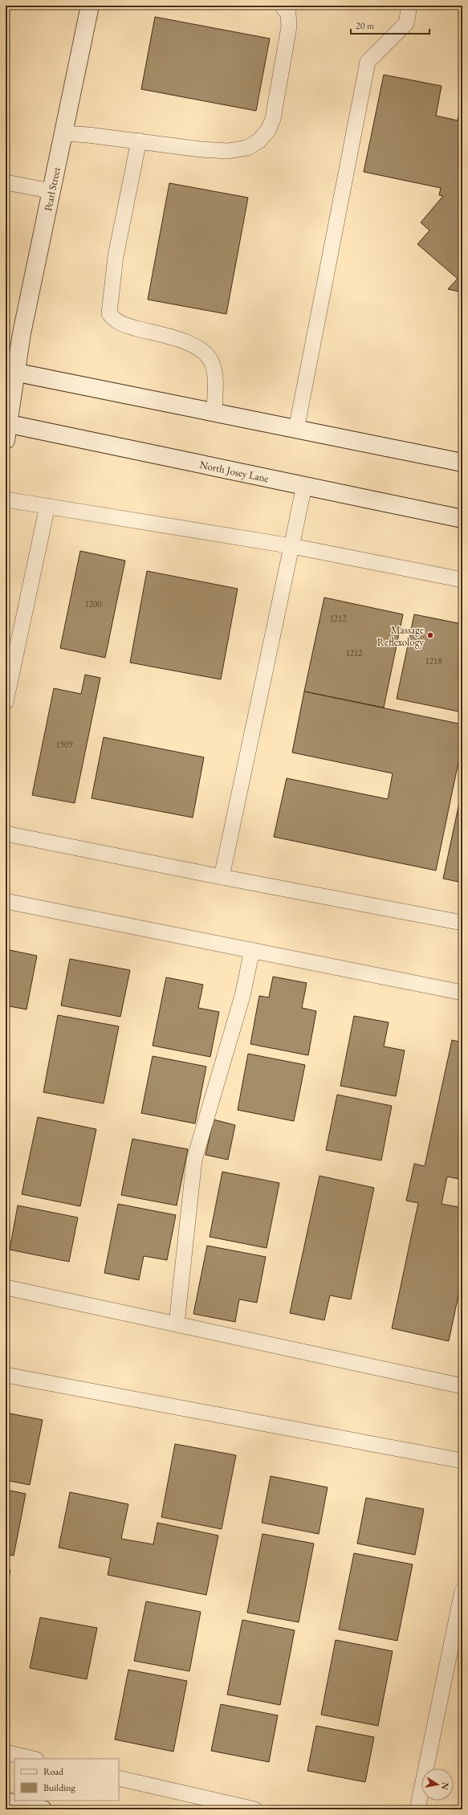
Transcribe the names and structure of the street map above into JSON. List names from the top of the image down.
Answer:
{
  "streets": {
    "main road": ["Pearl Street", "North Josey Lane"]
  },
  "crossings": [
    ["Pearl Street", "North Josey Lane"]
  ],
  "places": ["Massage Reflexology"],
  "house_numbers": [
    "1200",
    "1212",
    "1212",
    "1218",
    "1909"
  ],
  "legend": ["Road", "Building"],
  "scale_bar": "20 m",
  "north": "right"
}
